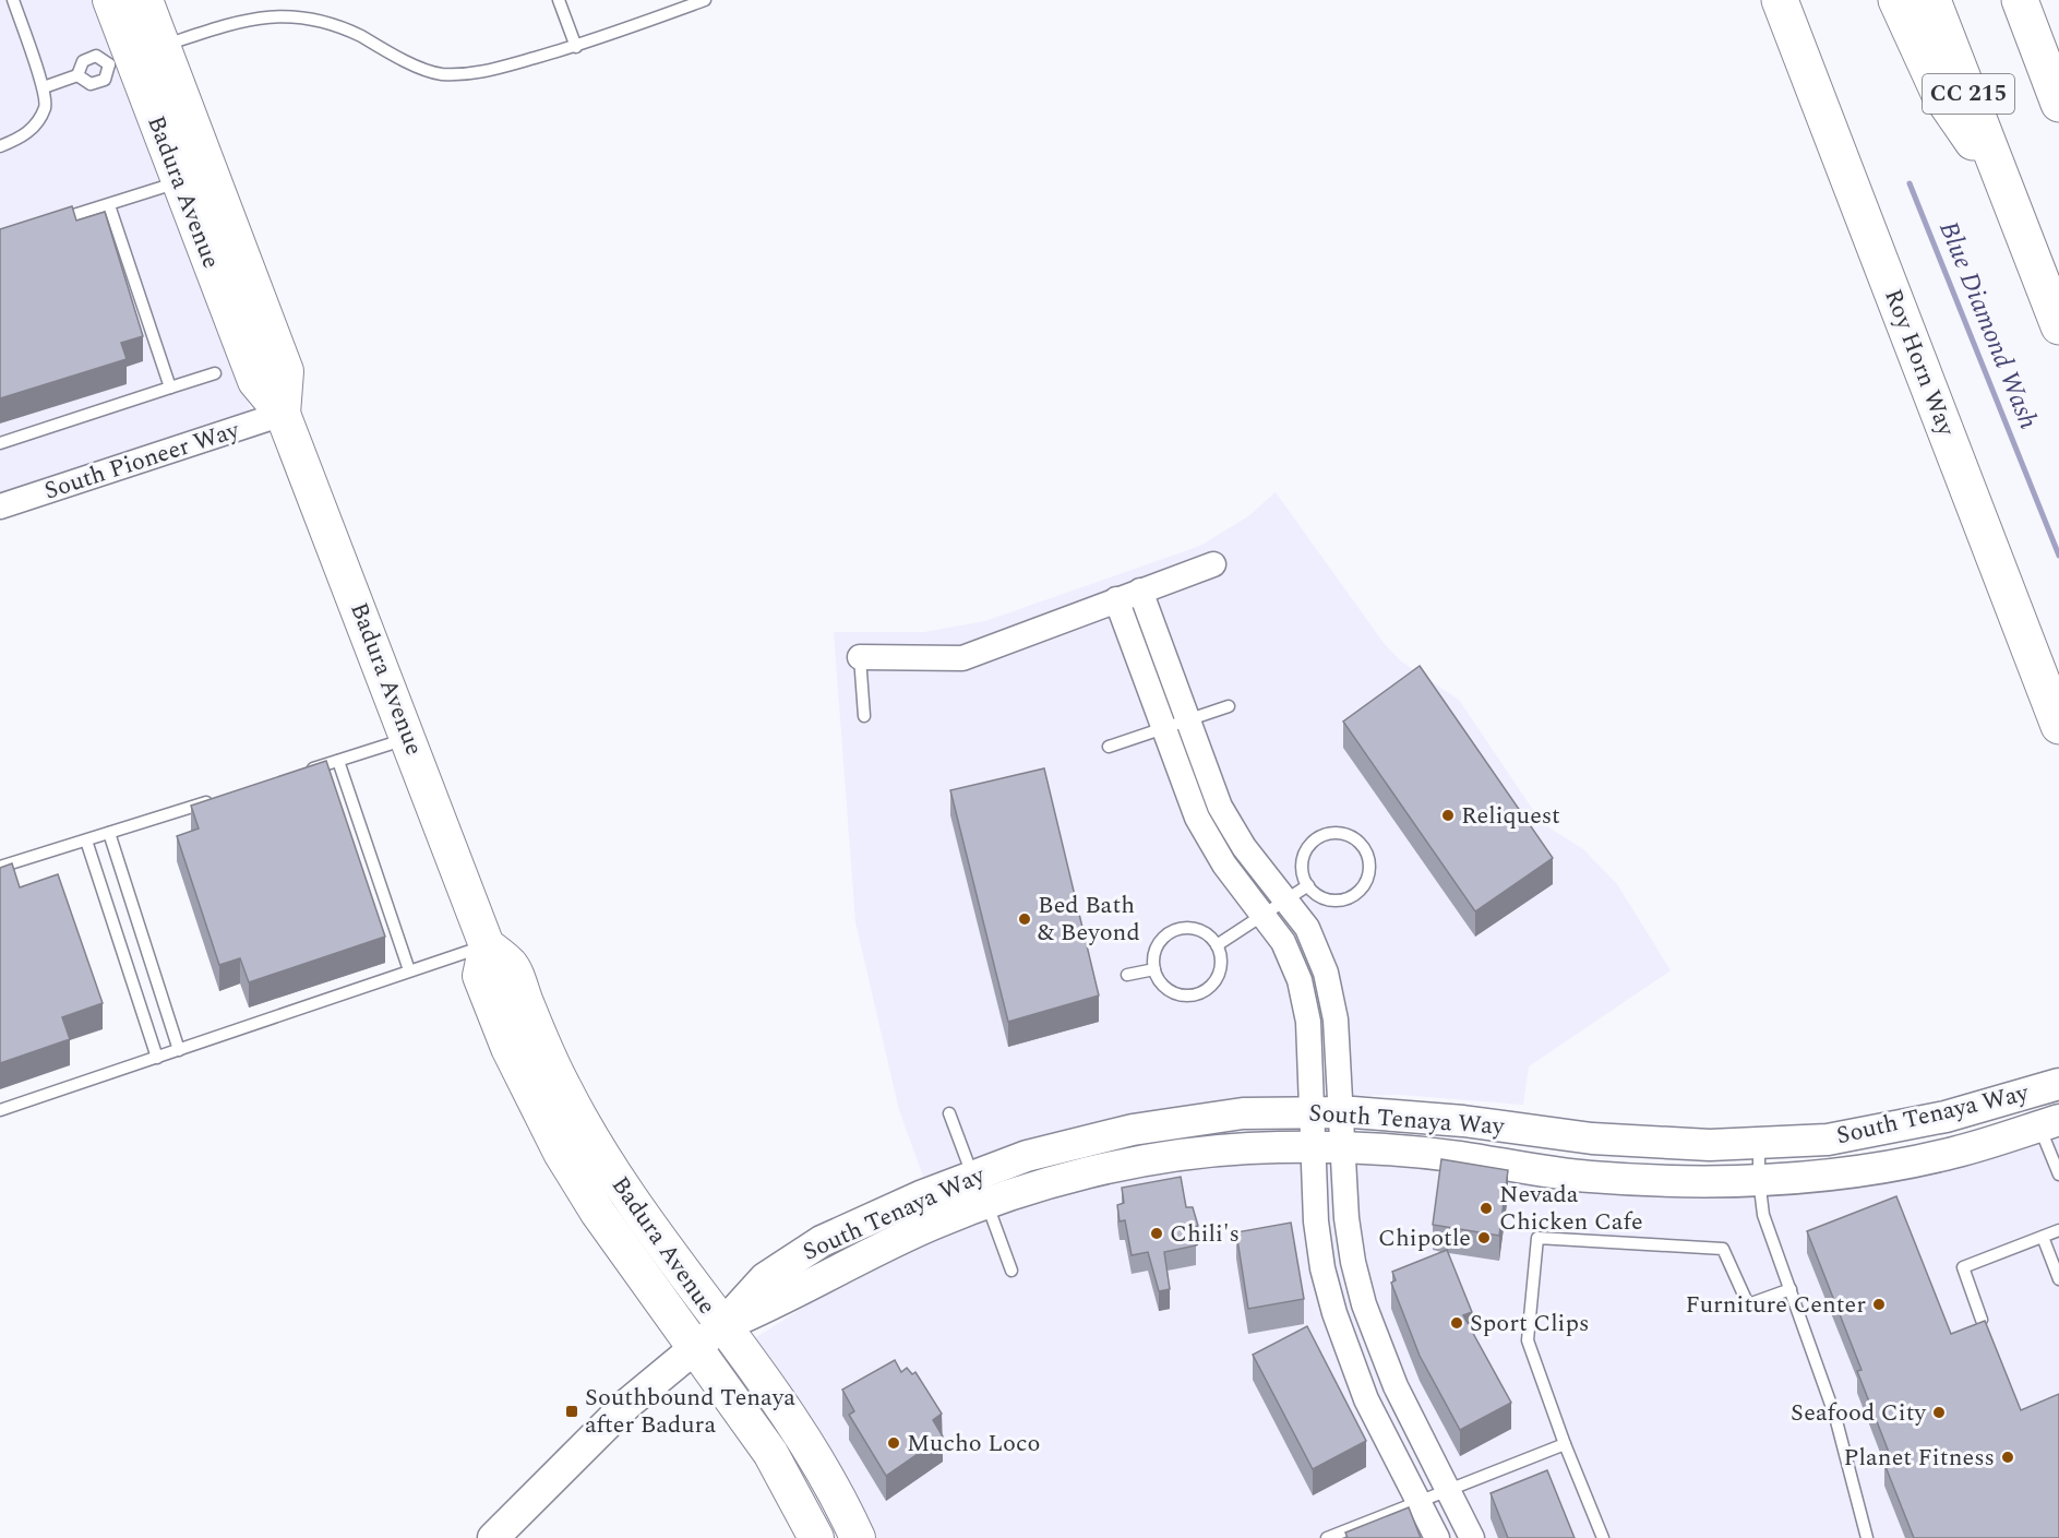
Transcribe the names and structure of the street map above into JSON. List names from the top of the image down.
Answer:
{
  "streets": {
    "main road": ["CC 215", "Badura Avenue", "Roy Horn Way"],
    "street": ["South Pioneer Way", "South Tenaya Way"]
  },
  "crossings": [
    ["Badura Avenue", "South Pioneer Way"],
    ["Badura Avenue", "South Tenaya Way"]
  ],
  "water": ["Blue Diamond Wash"],
  "places": {
    "other": [
      "Reliquest",
      "Bed Bath & Beyond",
      "Nevada Chicken Cafe",
      "Chili's",
      "Chipotle",
      "Furniture Center",
      "Sport Clips",
      "Seafood City",
      "Mucho Loco",
      "Planet Fitness"
    ],
    "transit": ["Southbound Tenaya after Badura"]
  }
}
